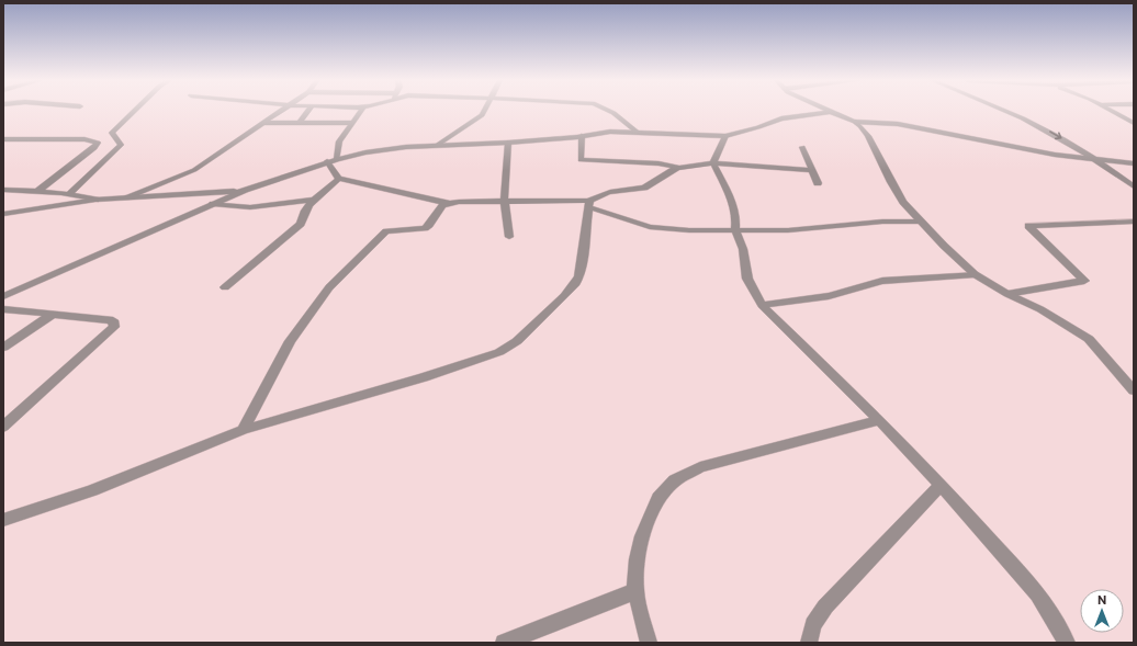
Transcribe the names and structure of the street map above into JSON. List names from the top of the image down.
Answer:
{
  "north": "top"
}
